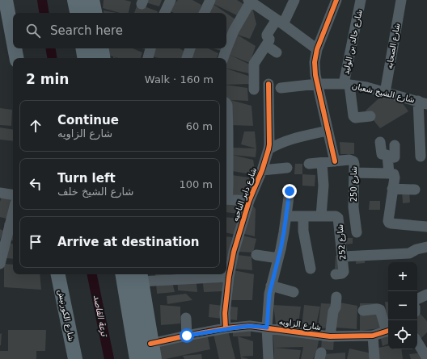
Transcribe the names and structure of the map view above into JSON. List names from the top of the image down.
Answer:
{
  "streets": {
    "street": [
      "شارع خالد بن الوليد",
      "شارع الصحابه",
      "شارع الشيخ شعبان",
      "شارع 250",
      "شارع داير الناحيه",
      "شارع 252",
      "شارع الكورنيش",
      "شارع الزاويه"
    ]
  },
  "crossings": [
    ["شارع خالد بن الوليد", "شارع الشيخ شعبان"],
    ["شارع الصحابه", "شارع الشيخ شعبان"],
    ["شارع داير الناحيه", "شارع الزاويه"]
  ],
  "water": ["ترعة القاصد"],
  "page": {
    "search": "Search here",
    "heading": ["2 min", "Walk · 160 m"],
    "list": [
      ["Continue", "شارع الزاويه", "60 m"],
      ["Turn left", "شارع الشيخ خلف", "100 m"],
      "Arrive at destination"
    ],
    "map_buttons": ["+", "−"]
  }
}
